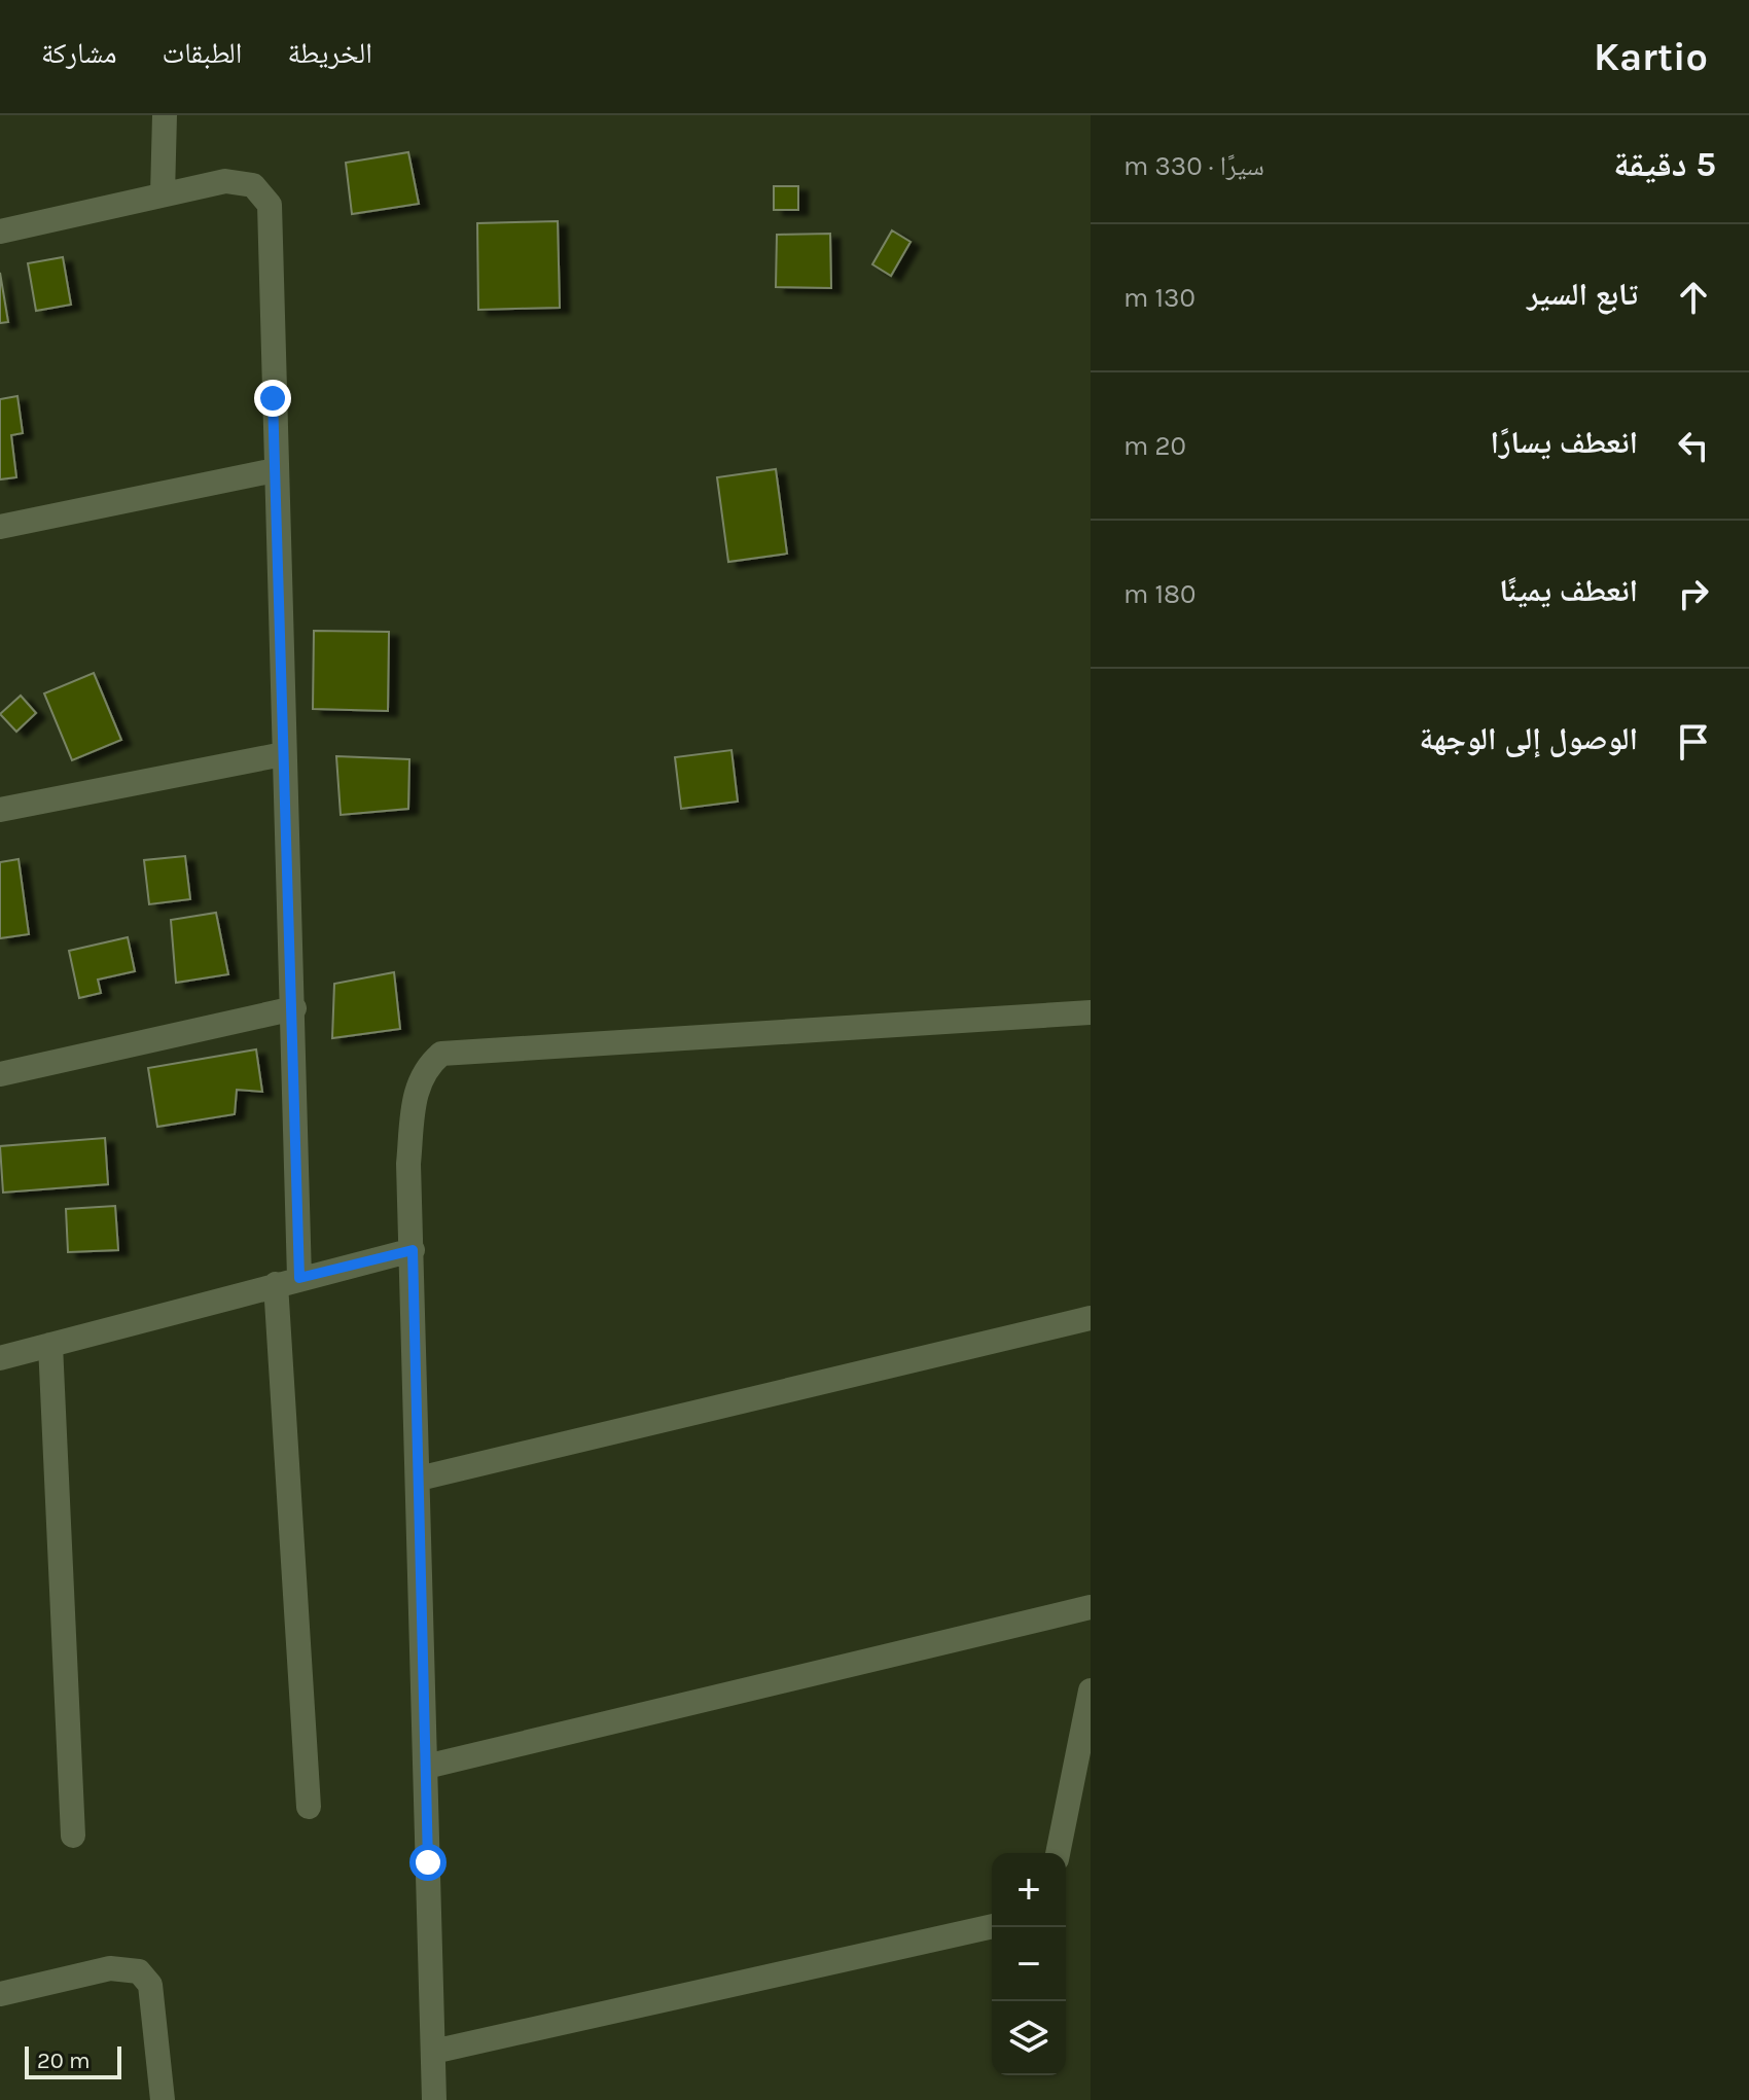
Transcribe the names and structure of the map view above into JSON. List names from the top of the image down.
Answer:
{
  "scale_bar": "20 m",
  "page": {
    "header": "Kartio",
    "nav": ["الخريطة", "الطبقات", "مشاركة"],
    "heading": ["5 دقيقة", "سيرًا · 330 m"],
    "list": [
      ["تابع السير", "130 m"],
      ["انعطف يسارًا", "20 m"],
      ["انعطف يمينًا", "180 m"],
      "الوصول إلى الوجهة"
    ],
    "map_buttons": ["+", "−"],
    "scale": "20 m"
  }
}
